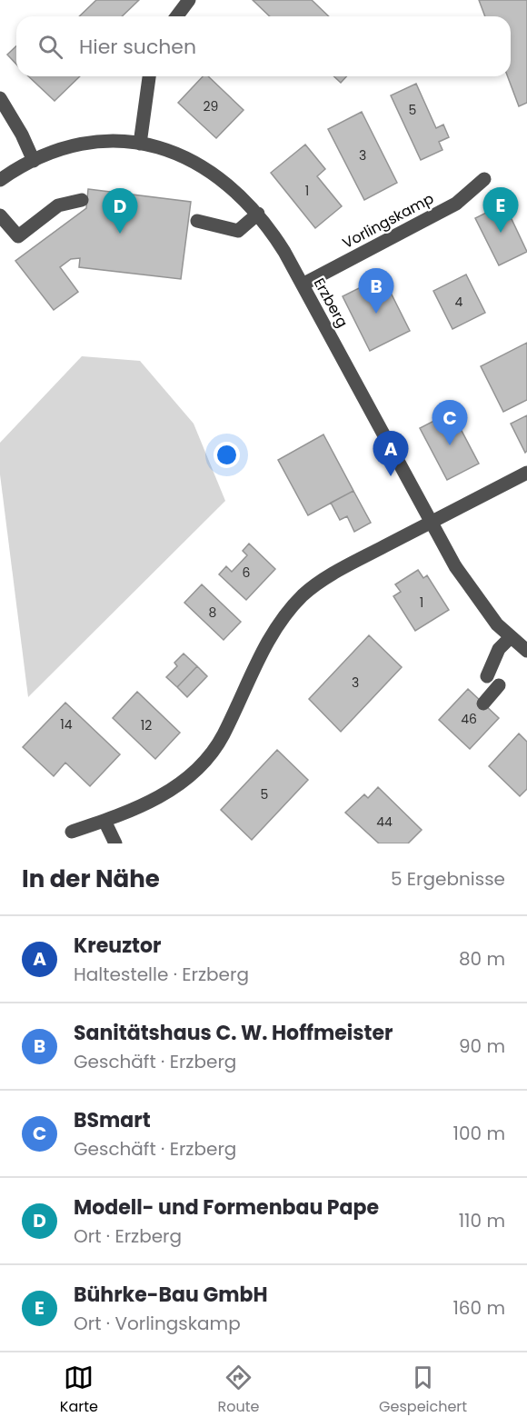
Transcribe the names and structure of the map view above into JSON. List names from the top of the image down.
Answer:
{
  "streets": {
    "street": ["Vorlingskamp", "Erzberg"]
  },
  "crossings": [
    ["Vorlingskamp", "Erzberg"]
  ],
  "house_numbers": [
    "29",
    "5",
    "3",
    "1",
    "4",
    "6",
    "1",
    "8",
    "3",
    "46",
    "14",
    "12",
    "5",
    "44"
  ],
  "page": {
    "search": "Hier suchen",
    "pins": [
      "E",
      "D",
      "B",
      "C",
      "A"
    ],
    "heading": ["In der Nähe", "5 Ergebnisse"],
    "list": [
      {
        "mark": "A",
        "name": "Kreuztor",
        "note": "Haltestelle · Erzberg",
        "value": "80 m"
      },
      {
        "mark": "B",
        "name": "Sanitätshaus C. W. Hoffmeister",
        "note": "Geschäft · Erzberg",
        "value": "90 m"
      },
      {
        "mark": "C",
        "name": "BSmart",
        "note": "Geschäft · Erzberg",
        "value": "100 m"
      },
      {
        "mark": "D",
        "name": "Modell- und Formenbau Pape",
        "note": "Ort · Erzberg",
        "value": "110 m"
      },
      {
        "mark": "E",
        "name": "Bührke-Bau GmbH",
        "note": "Ort · Vorlingskamp",
        "value": "160 m"
      }
    ],
    "nav": ["Karte", "Route", "Gespeichert"]
  }
}
